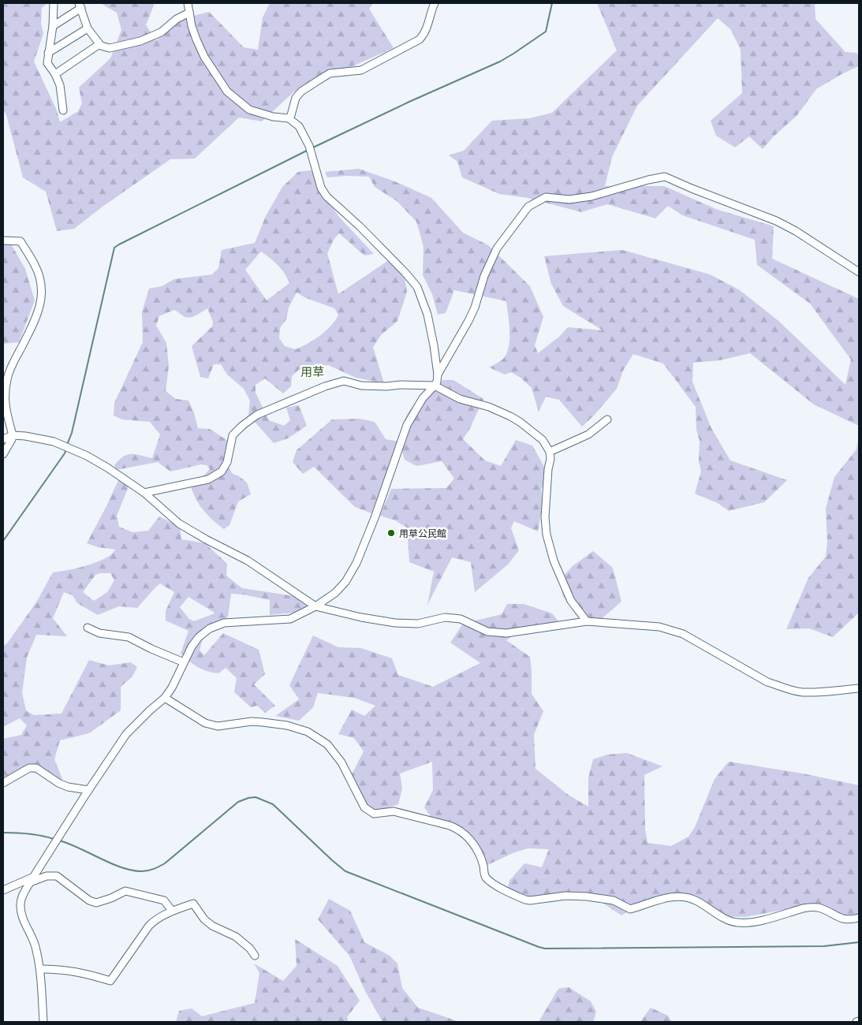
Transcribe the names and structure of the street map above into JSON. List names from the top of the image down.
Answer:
{
  "districts": ["用草"],
  "places": ["用草公民館"]
}
